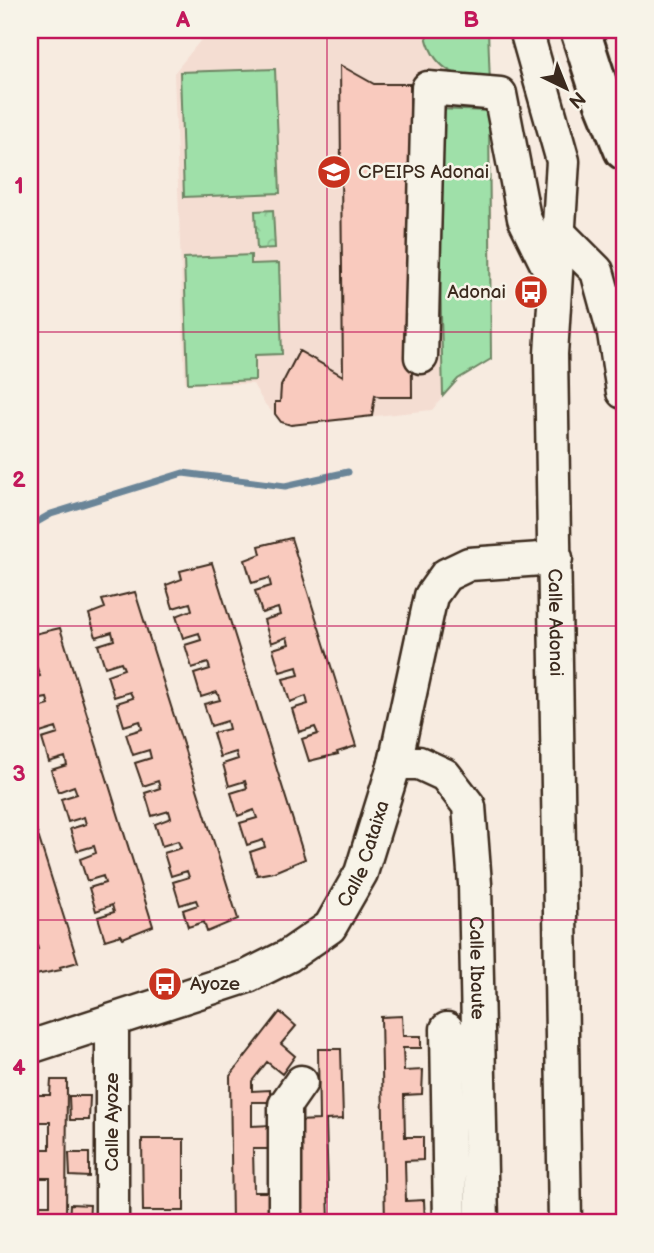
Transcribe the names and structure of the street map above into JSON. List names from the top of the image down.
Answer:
{
  "streets": {
    "street": [
      "Calle Adonai",
      "Calle Cataixa",
      "Calle Ibaute",
      "Calle Ayoze"
    ]
  },
  "crossings": [
    ["Calle Adonai", "Calle Cataixa"],
    ["Calle Cataixa", "Calle Ibaute"],
    ["Calle Cataixa", "Calle Ayoze"]
  ],
  "places": {
    "school or university": ["CPEIPS Adonai"],
    "bus stop": ["Adonai", "Ayoze"]
  },
  "north": "bottom right",
  "grid": {
    "columns": ["A", "B"],
    "rows": [
      "1",
      "2",
      "3",
      "4"
    ]
  }
}
